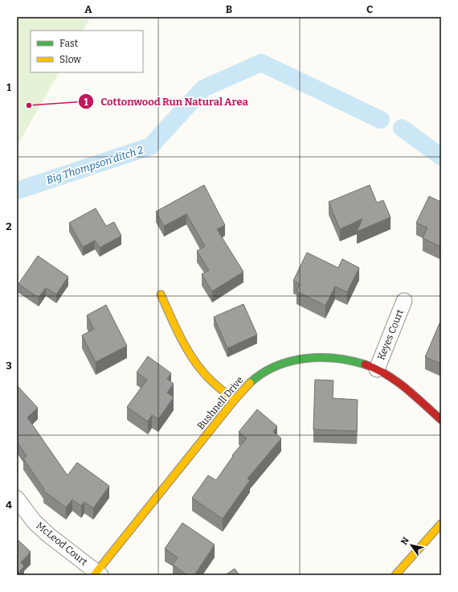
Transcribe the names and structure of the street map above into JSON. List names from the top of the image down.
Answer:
{
  "streets": {
    "street": ["Keyes Court", "Bushnell Drive", "McLeod Court"]
  },
  "crossings": [
    ["Keyes Court", "Bushnell Drive"],
    ["Bushnell Drive", "McLeod Court"]
  ],
  "water": ["Big Thompson ditch 2"],
  "places": ["Cottonwood Run Natural Area"],
  "legend": ["Fast", "Slow"],
  "north": "top left",
  "grid": {
    "columns": ["A", "B", "C"],
    "rows": [
      "1",
      "2",
      "3",
      "4"
    ]
  }
}
